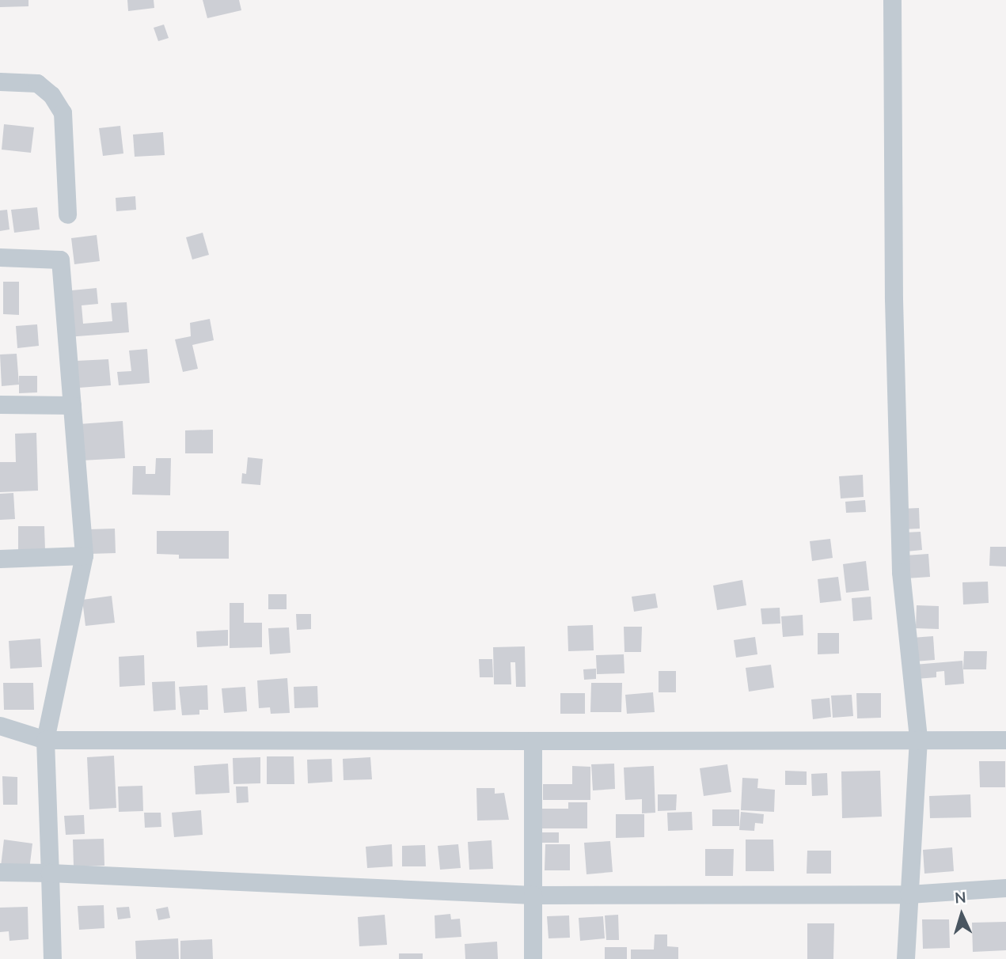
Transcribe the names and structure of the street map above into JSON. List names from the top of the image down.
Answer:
{
  "north": "top"
}
